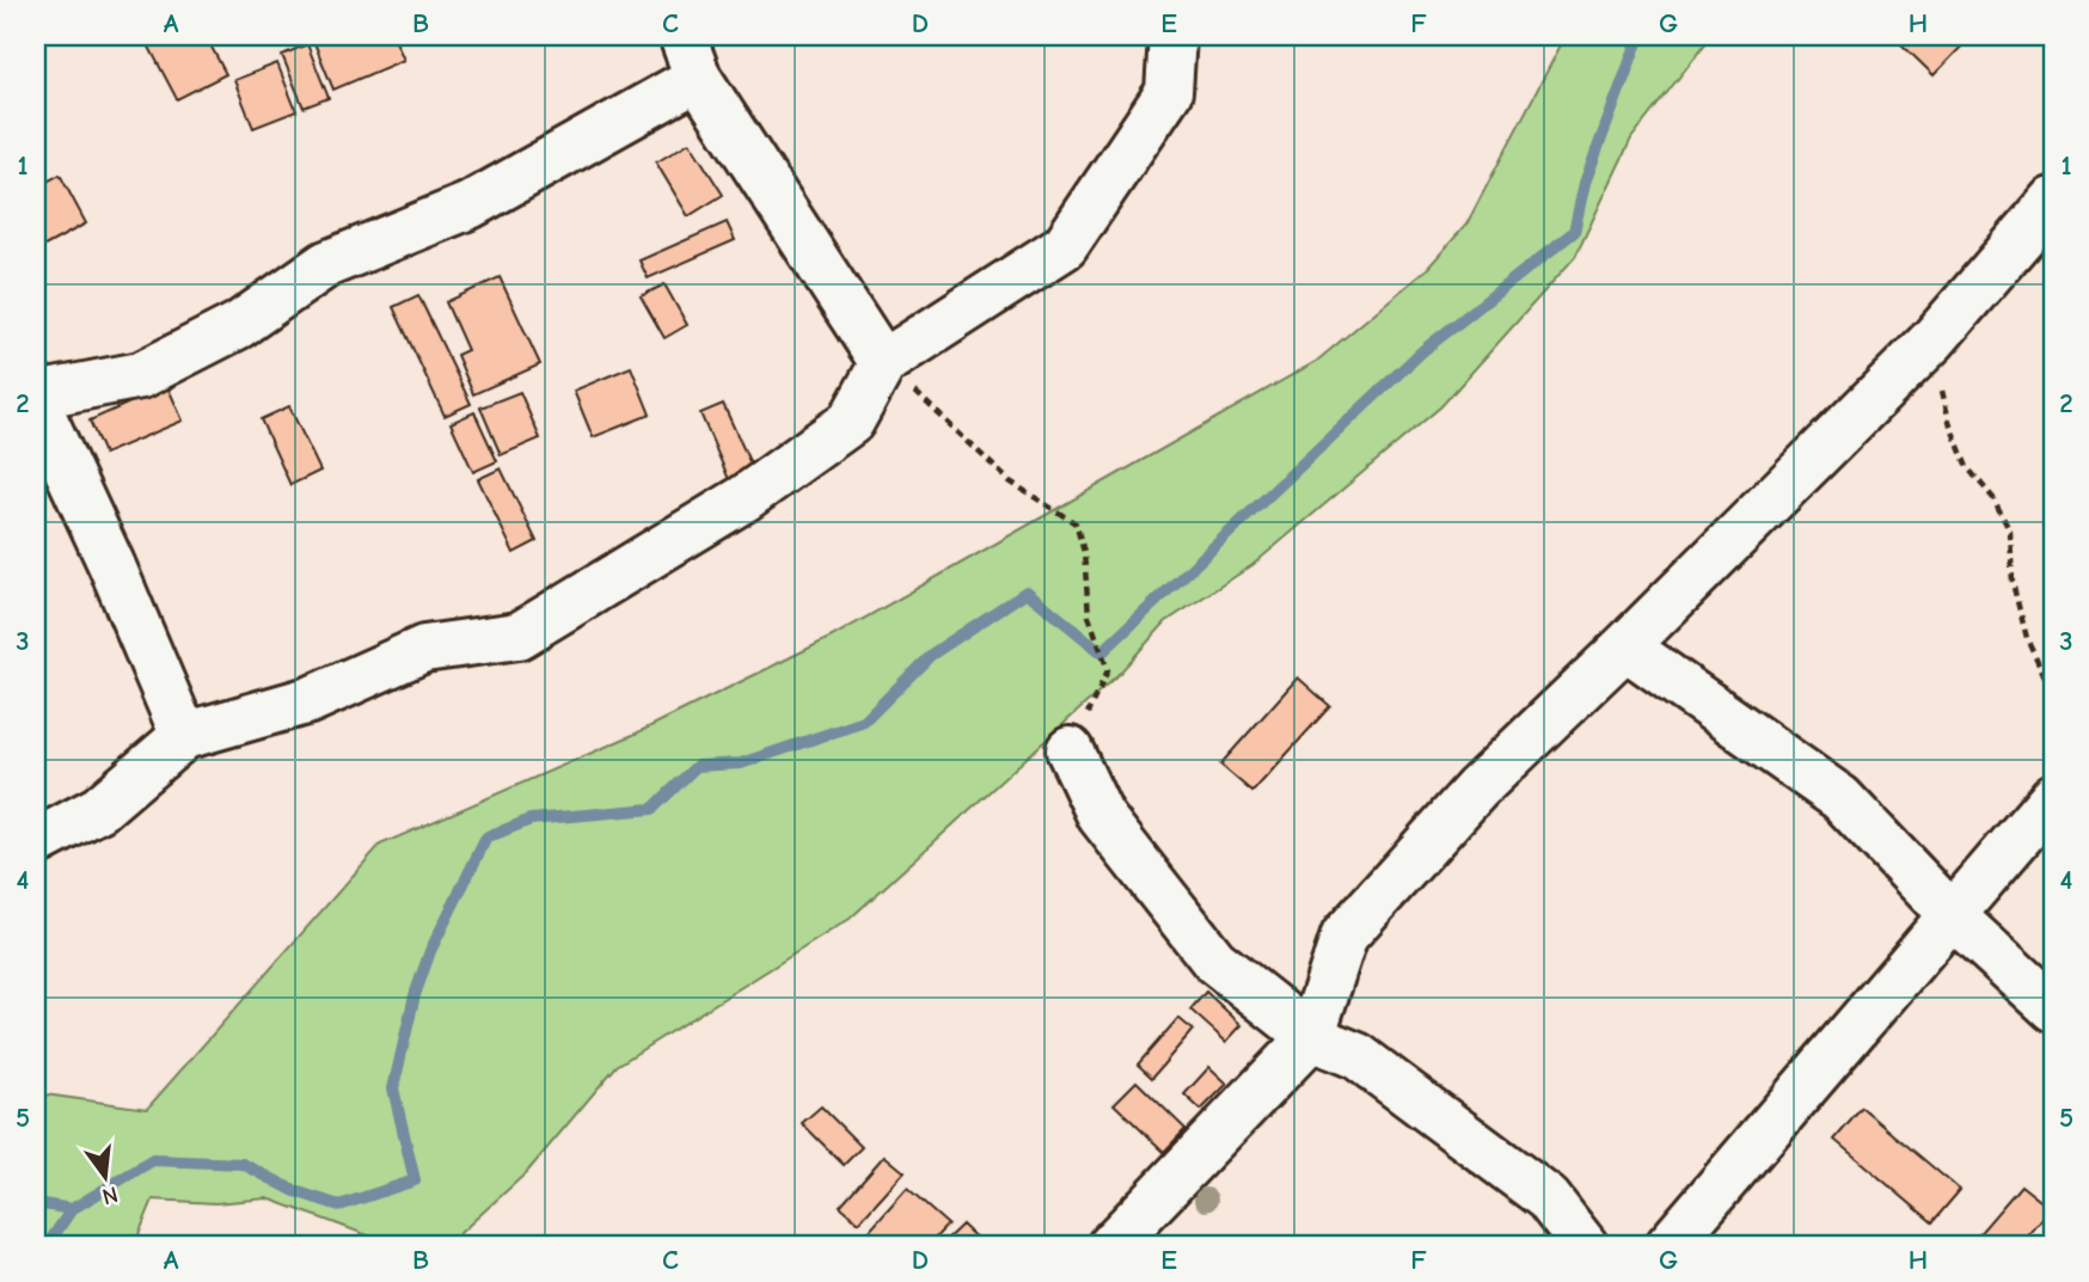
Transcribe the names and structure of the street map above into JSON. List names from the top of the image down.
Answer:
{
  "north": "bottom",
  "grid": {
    "columns": [
      "A",
      "B",
      "C",
      "D",
      "E",
      "F",
      "G",
      "H"
    ],
    "rows": [
      "1",
      "2",
      "3",
      "4",
      "5"
    ]
  }
}
